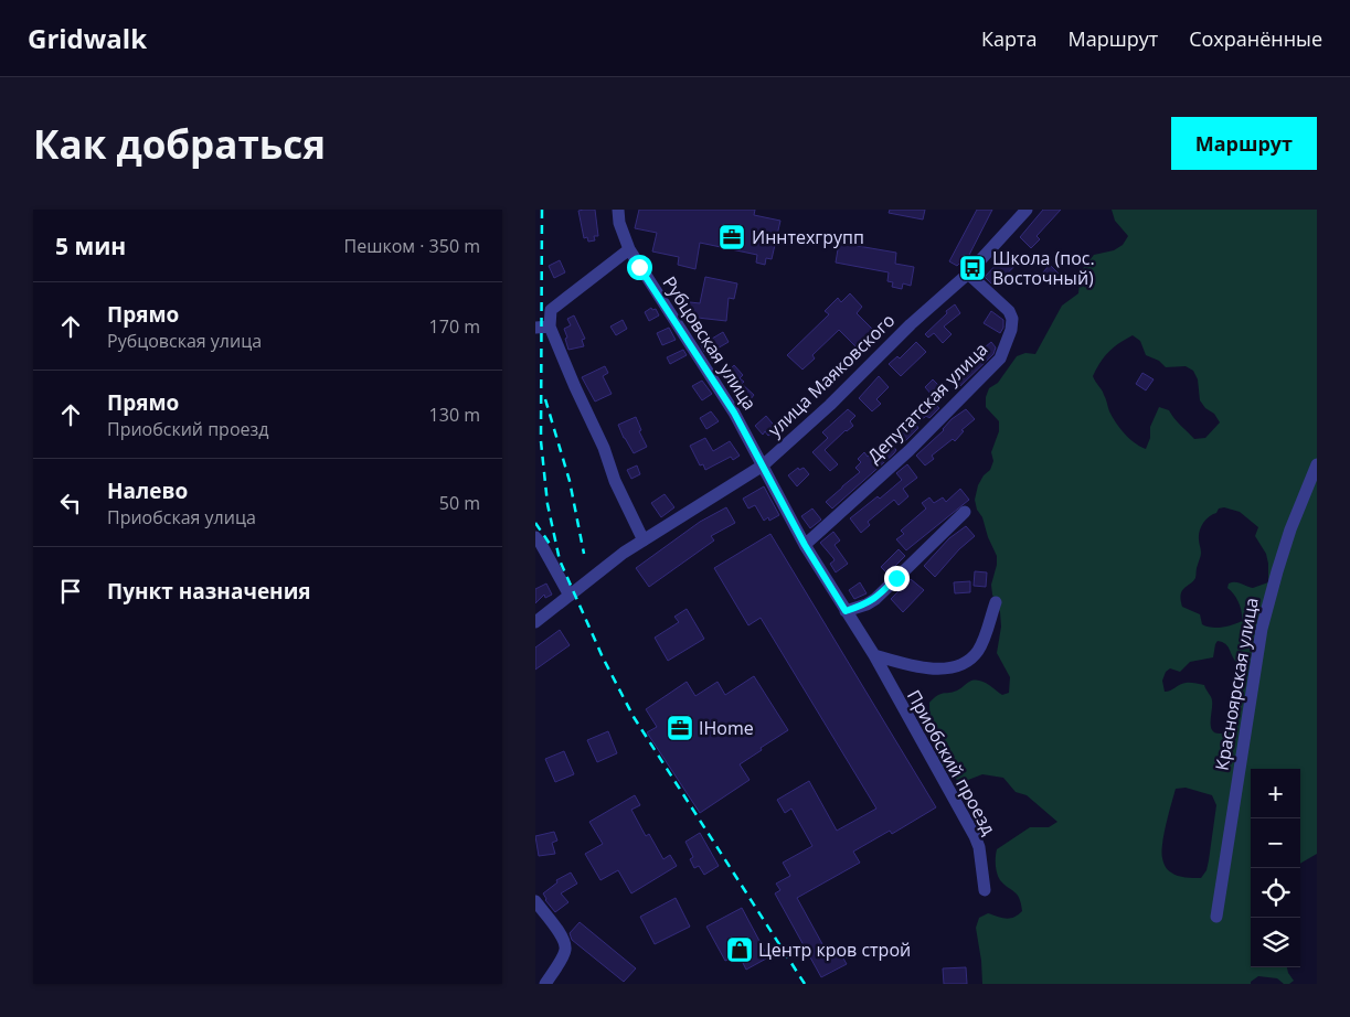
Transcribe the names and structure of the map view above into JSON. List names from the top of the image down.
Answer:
{
  "streets": {
    "street": [
      "Рубцовская улица",
      "улица Маяковского",
      "Депутатская улица",
      "Красноярская улица",
      "Приобский проезд"
    ]
  },
  "crossings": [
    ["Рубцовская улица", "улица Маяковского"],
    ["Рубцовская улица", "Приобский проезд"],
    ["улица Маяковского", "Депутатская улица"],
    ["улица Маяковского", "Приобский проезд"],
    ["Депутатская улица", "Приобский проезд"]
  ],
  "places": {
    "office": ["Иннтехгрупп", "IHome"],
    "bus stop": ["Школа (пос. Восточный)"],
    "shop": ["Центр кров строй"]
  },
  "page": {
    "header": "Gridwalk",
    "nav": ["Карта", "Маршрут", "Сохранённые"],
    "buttons": "Маршрут",
    "title": "Как добраться",
    "heading": ["5 мин", "Пешком · 350 m"],
    "list": [
      ["Прямо", "Рубцовская улица", "170 m"],
      ["Прямо", "Приобский проезд", "130 m"],
      ["Налево", "Приобская улица", "50 m"],
      "Пункт назначения"
    ],
    "map_buttons": ["+", "−"]
  }
}
